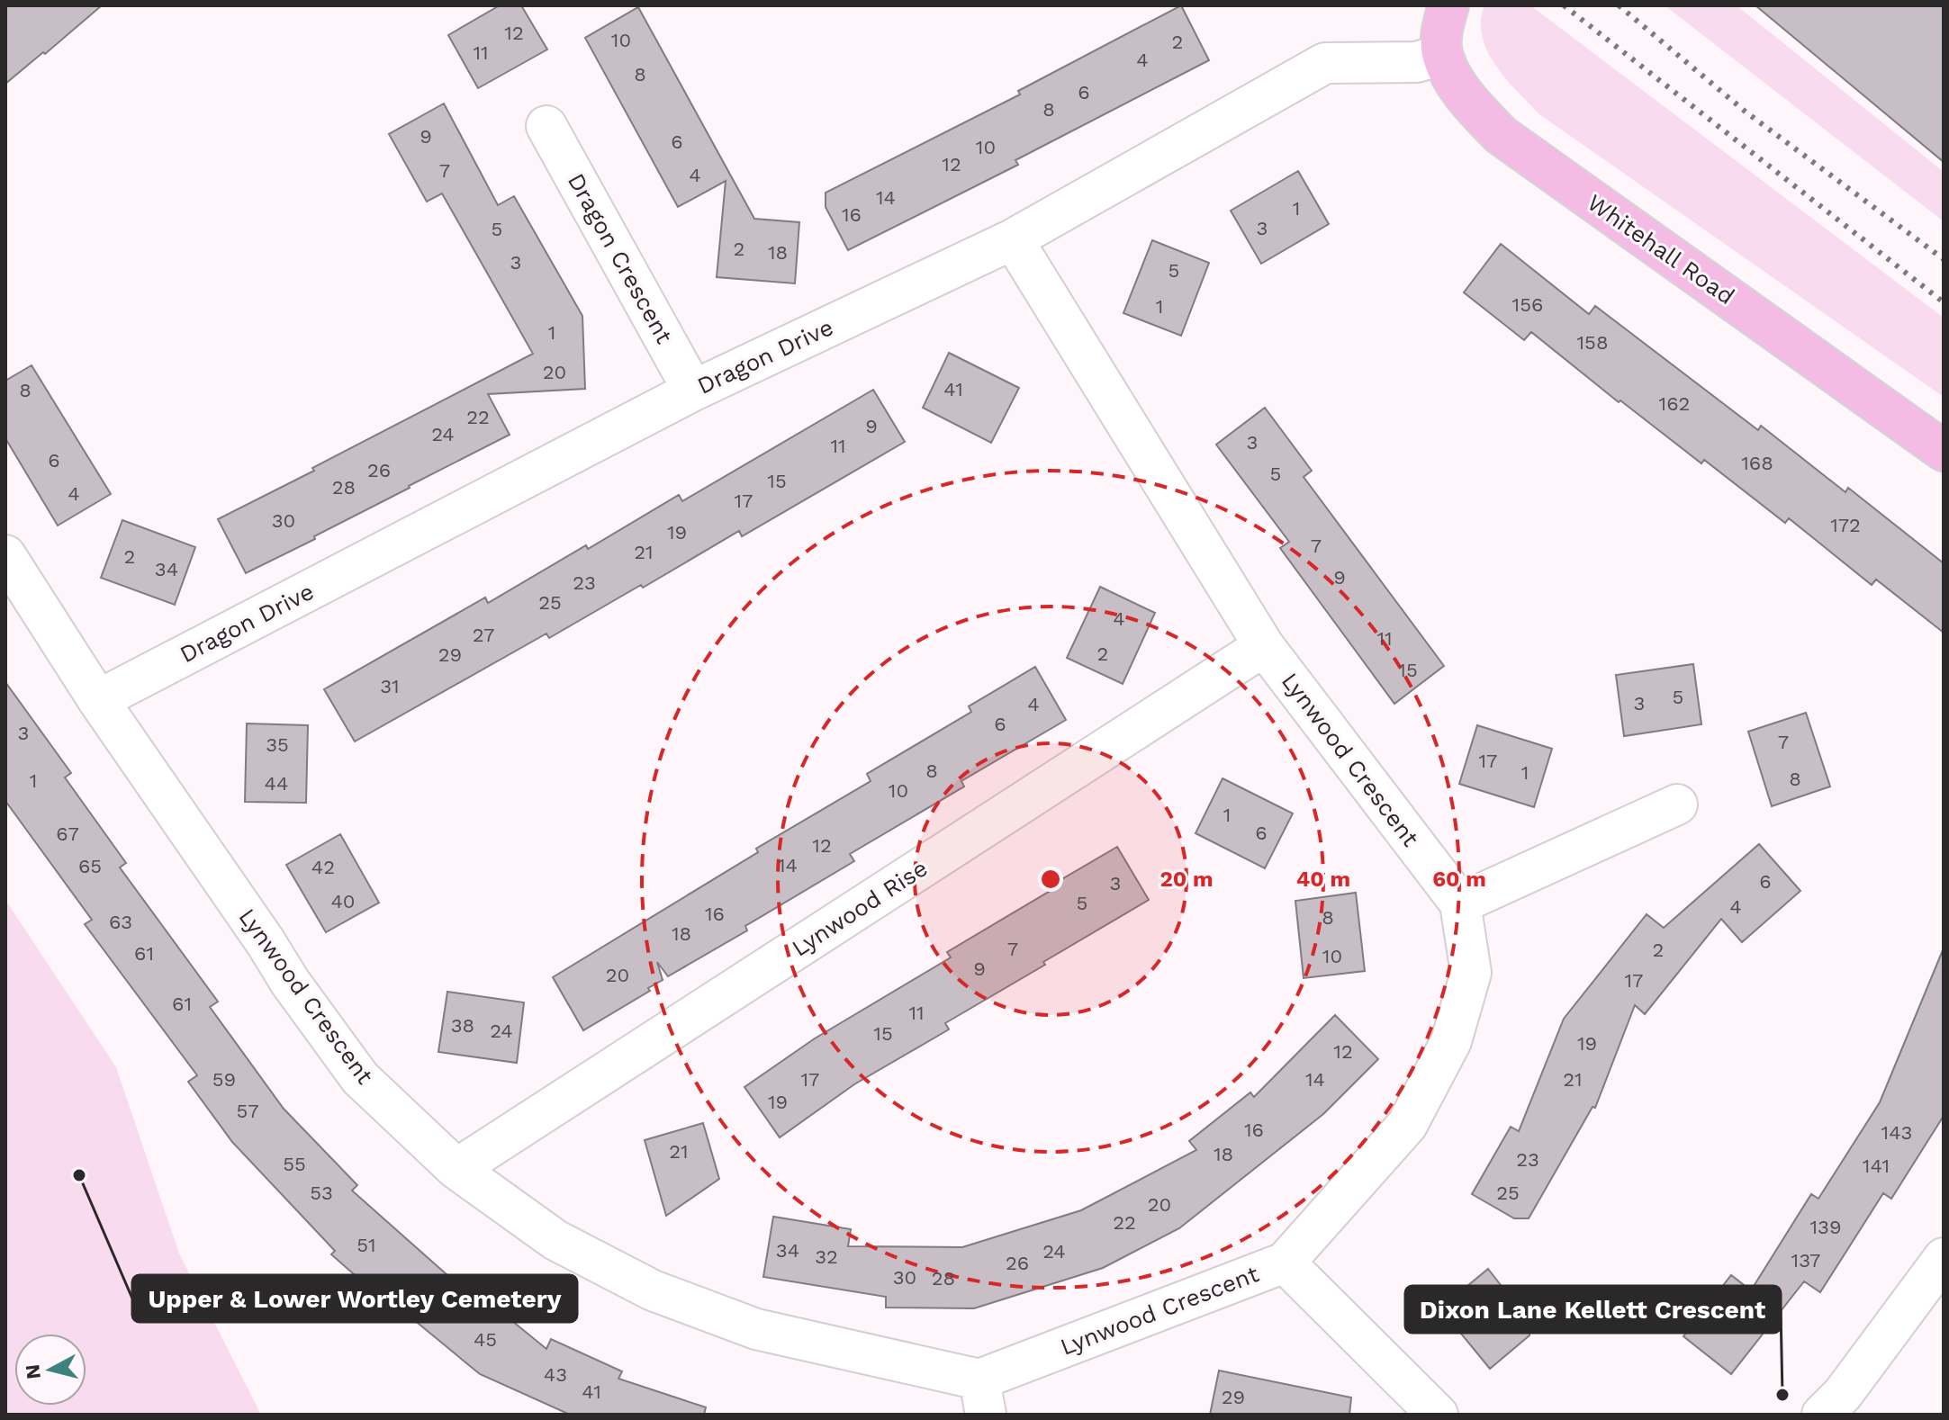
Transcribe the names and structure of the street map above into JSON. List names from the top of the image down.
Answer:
{
  "streets": {
    "main road": ["Whitehall Road"],
    "street": [
      "Dragon Crescent",
      "Dragon Drive",
      "Lynwood Crescent",
      "Lynwood Rise"
    ]
  },
  "crossings": [
    ["Whitehall Road", "Dragon Drive"],
    ["Dragon Crescent", "Dragon Drive"],
    ["Dragon Drive", "Lynwood Crescent"],
    ["Lynwood Crescent", "Lynwood Rise"]
  ],
  "places": ["Upper & Lower Wortley Cemetery", "Dixon Lane Kellett Crescent"],
  "house_numbers": [
    "12",
    "10",
    "2",
    "11",
    "4",
    "8",
    "6",
    "8",
    "9",
    "6",
    "10",
    "12",
    "7",
    "4",
    "14",
    "1",
    "16",
    "3",
    "5",
    "2",
    "18",
    "3",
    "5",
    "156",
    "1",
    "1",
    "158",
    "20",
    "41",
    "8",
    "162",
    "22",
    "9",
    "24",
    "3",
    "11",
    "6",
    "168",
    "26",
    "5",
    "15",
    "28",
    "4",
    "17",
    "30",
    "172",
    "19",
    "7",
    "21",
    "2",
    "34",
    "9",
    "23",
    "25",
    "4",
    "27",
    "11",
    "2",
    "29",
    "15",
    "31",
    "5",
    "3",
    "4",
    "6",
    "3",
    "7",
    "35",
    "17",
    "8",
    "1",
    "8",
    "1",
    "44",
    "10",
    "1",
    "6",
    "67",
    "12",
    "14",
    "65",
    "42",
    "6",
    "3",
    "40",
    "5",
    "4",
    "16",
    "8",
    "63",
    "18",
    "7",
    "2",
    "61",
    "10",
    "9",
    "20",
    "17",
    "61",
    "11",
    "38",
    "24",
    "15",
    "19",
    "12",
    "59",
    "17",
    "14",
    "21",
    "19",
    "57",
    "16",
    "143",
    "21",
    "18",
    "23",
    "55",
    "141",
    "53",
    "25",
    "20",
    "22",
    "139",
    "51",
    "34",
    "24",
    "32",
    "137",
    "26",
    "30",
    "28",
    "45",
    "43",
    "41",
    "29"
  ],
  "north": "left",
  "rings": ["20 m", "40 m", "60 m"]
}
